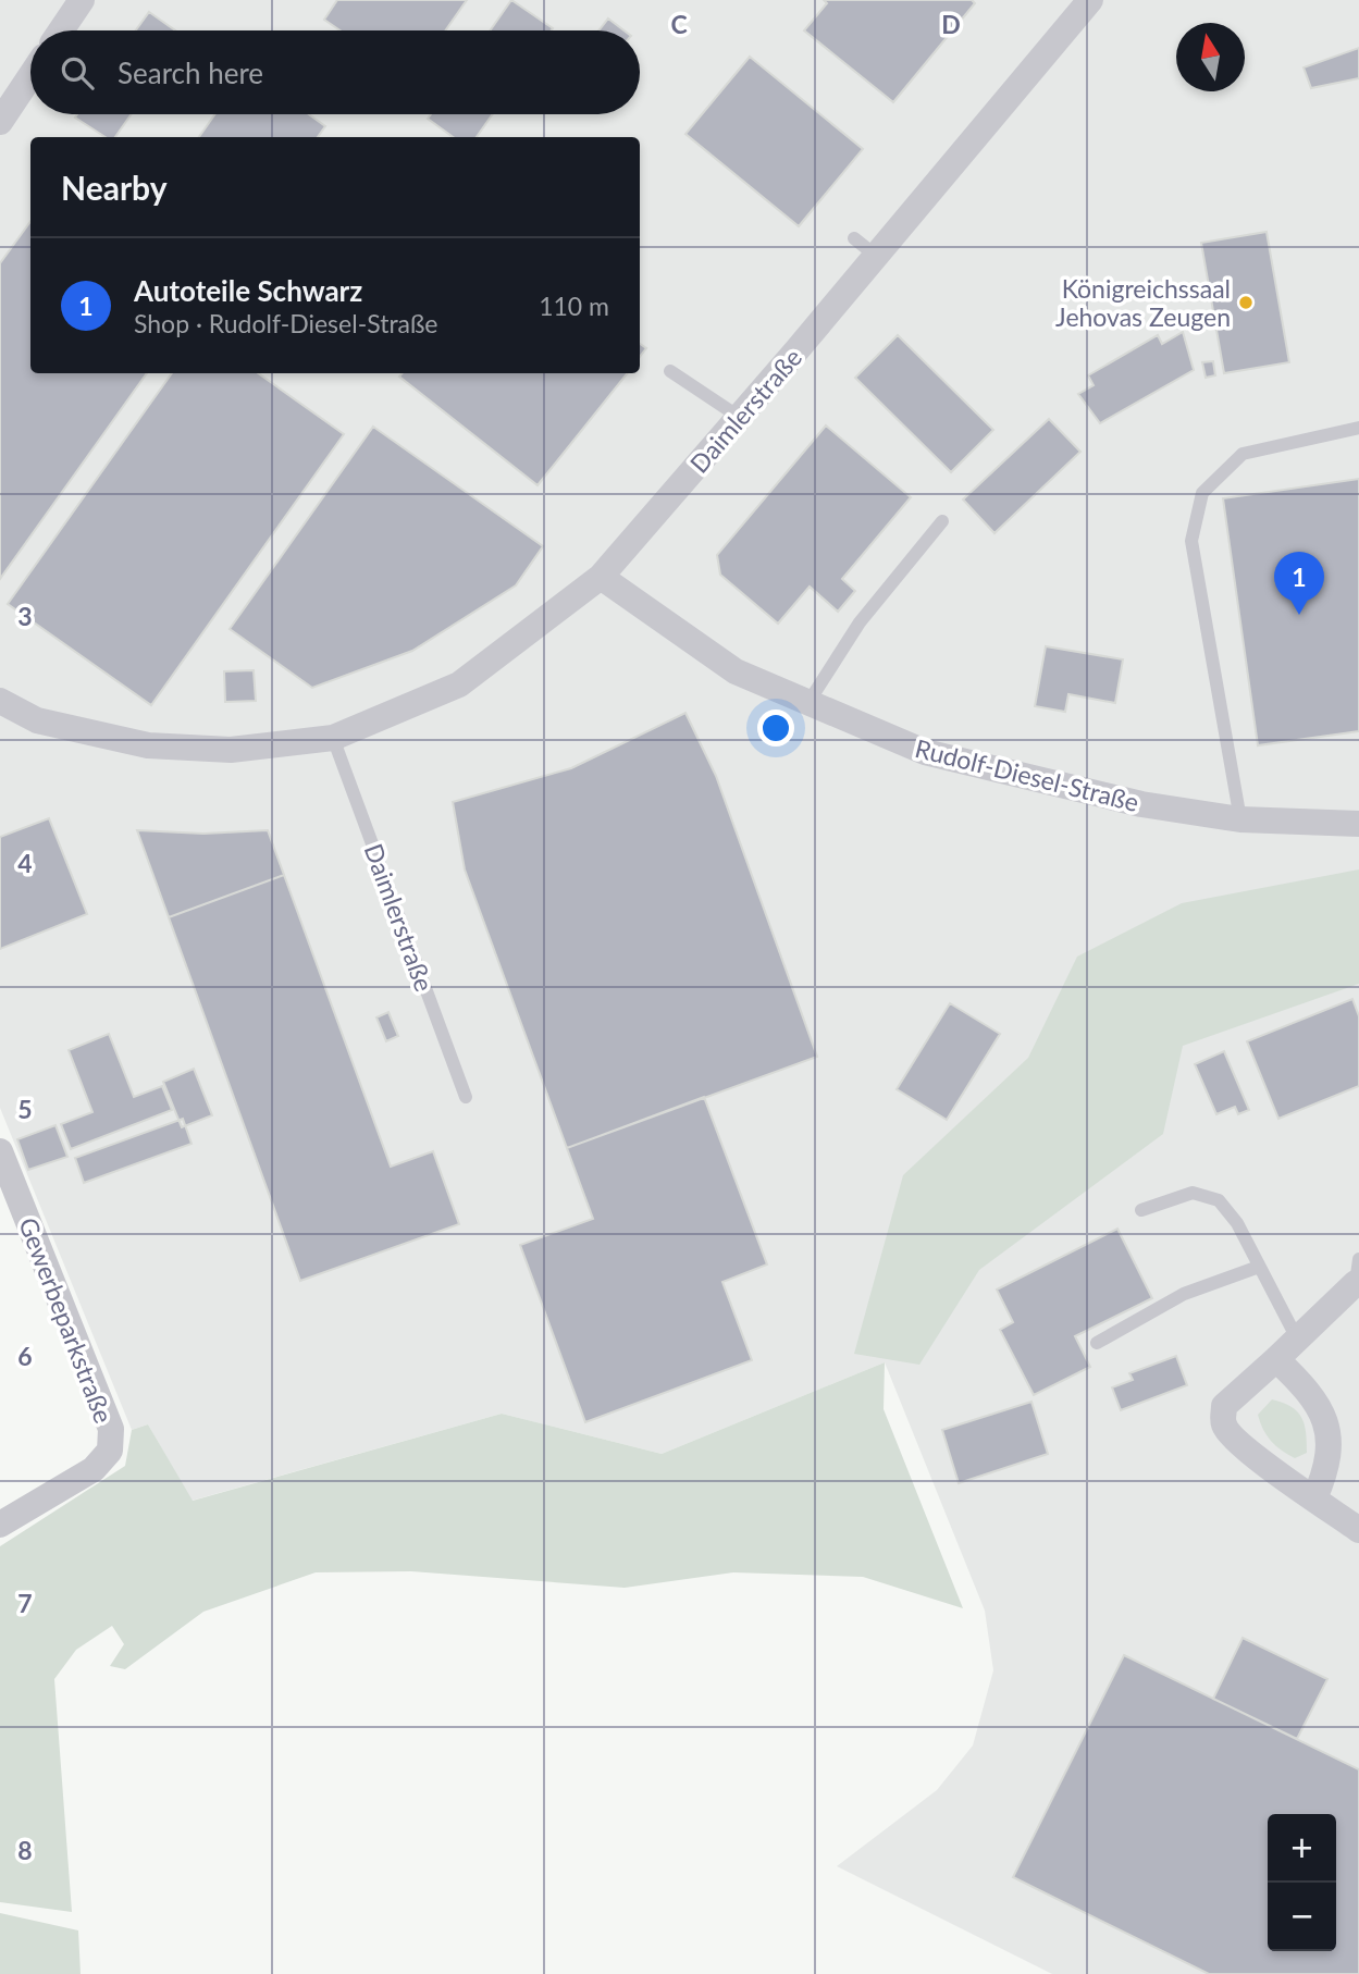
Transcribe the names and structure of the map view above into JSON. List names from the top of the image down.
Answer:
{
  "streets": {
    "street": ["Daimlerstraße", "Rudolf-Diesel-Straße", "Gewerbeparkstraße"]
  },
  "crossings": [
    ["Daimlerstraße", "Rudolf-Diesel-Straße"]
  ],
  "places": ["Königreichssaal Jehovas Zeugen"],
  "north": "top",
  "page": {
    "search": "Search here",
    "heading": "Nearby",
    "list": [
      {
        "mark": "1",
        "name": "Autoteile Schwarz",
        "note": "Shop · Rudolf-Diesel-Straße",
        "value": "110 m"
      }
    ],
    "pins": "1",
    "map_buttons": ["+", "−"]
  },
  "grid": {
    "columns": ["C", "D"],
    "rows": [
      "3",
      "4",
      "5",
      "6",
      "7",
      "8"
    ]
  }
}
